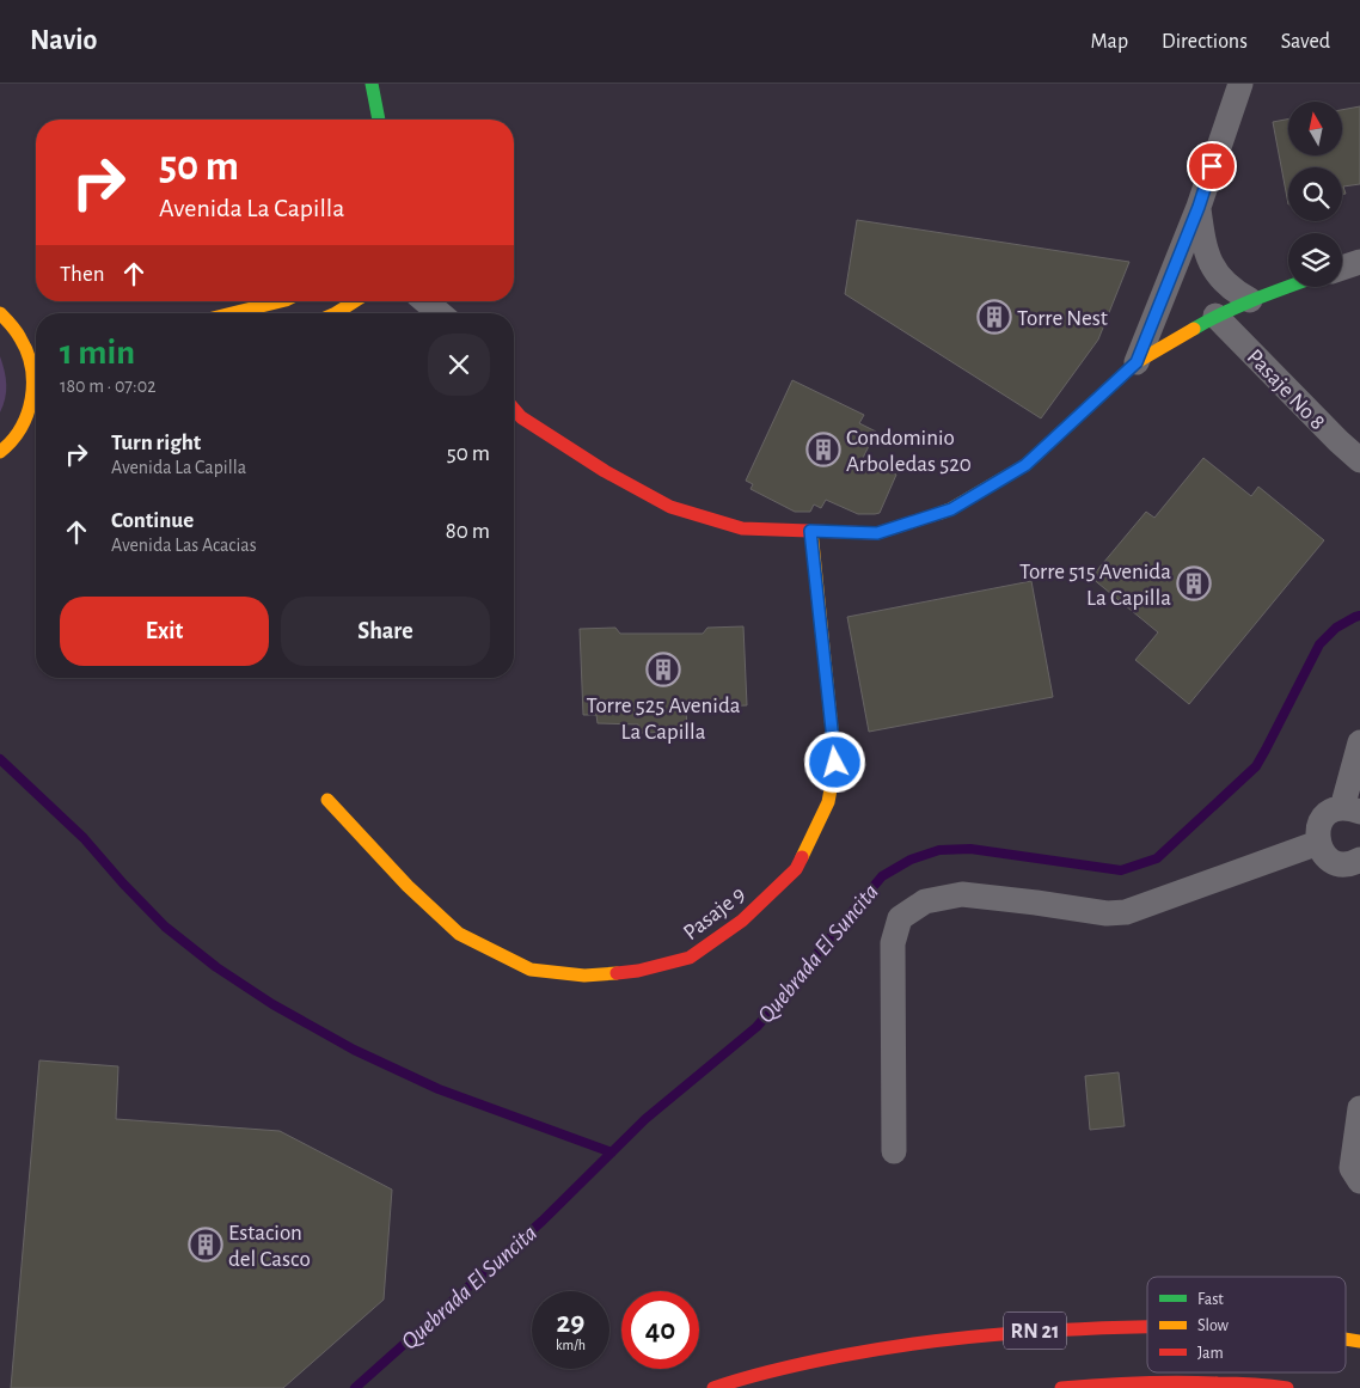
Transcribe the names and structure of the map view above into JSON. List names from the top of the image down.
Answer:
{
  "streets": {
    "main road": ["Pasaje 9", "RN 21"],
    "street": ["Pasaje No 8"]
  },
  "water": ["Quebrada El Suncita"],
  "places": {
    "building": [
      "Torre Nest",
      "Condominio Arboledas 520",
      "Torre 515 Avenida La Capilla",
      "Torre 525 Avenida La Capilla",
      "Estacion del Casco"
    ]
  },
  "legend": ["Fast", "Slow", "Jam"],
  "north": "top",
  "page": {
    "header": "Navio",
    "nav": ["Map", "Directions", "Saved"],
    "turn": ["50 m", "Avenida La Capilla"],
    "then": "Then",
    "heading": ["1 min", "180 m · 07:02"],
    "list": [
      {
        "name": "Turn right",
        "note": "Avenida La Capilla",
        "value": "50 m"
      },
      {
        "name": "Continue",
        "note": "Avenida Las Acacias",
        "value": "80 m"
      }
    ],
    "buttons": ["Exit", "Share"],
    "speed": "29 km/h",
    "limit": "40"
  }
}
